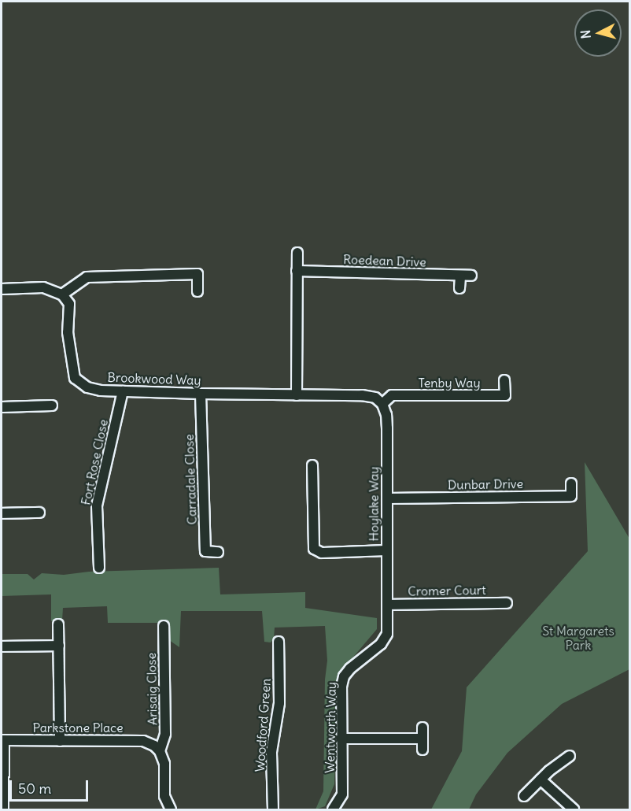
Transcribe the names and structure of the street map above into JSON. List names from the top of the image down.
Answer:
{
  "streets": {
    "street": [
      "Roedean Drive",
      "Brookwood Way",
      "Tenby Way",
      "Fort Rose Close",
      "Carradale Close",
      "Dunbar Drive",
      "Hoylake Way",
      "Cromer Court",
      "Arisaig Close",
      "Woodford Green",
      "Parkstone Place",
      "Wentworth Way"
    ]
  },
  "crossings": [
    ["Brookwood Way", "Tenby Way"],
    ["Brookwood Way", "Fort Rose Close"],
    ["Brookwood Way", "Carradale Close"],
    ["Brookwood Way", "Hoylake Way"],
    ["Tenby Way", "Hoylake Way"],
    ["Dunbar Drive", "Hoylake Way"],
    ["Hoylake Way", "Cromer Court"],
    ["Hoylake Way", "Wentworth Way"],
    ["Cromer Court", "Wentworth Way"],
    ["Arisaig Close", "Parkstone Place"]
  ],
  "parks": ["St Margarets Park"],
  "scale_bar": "50 m",
  "north": "left"
}
